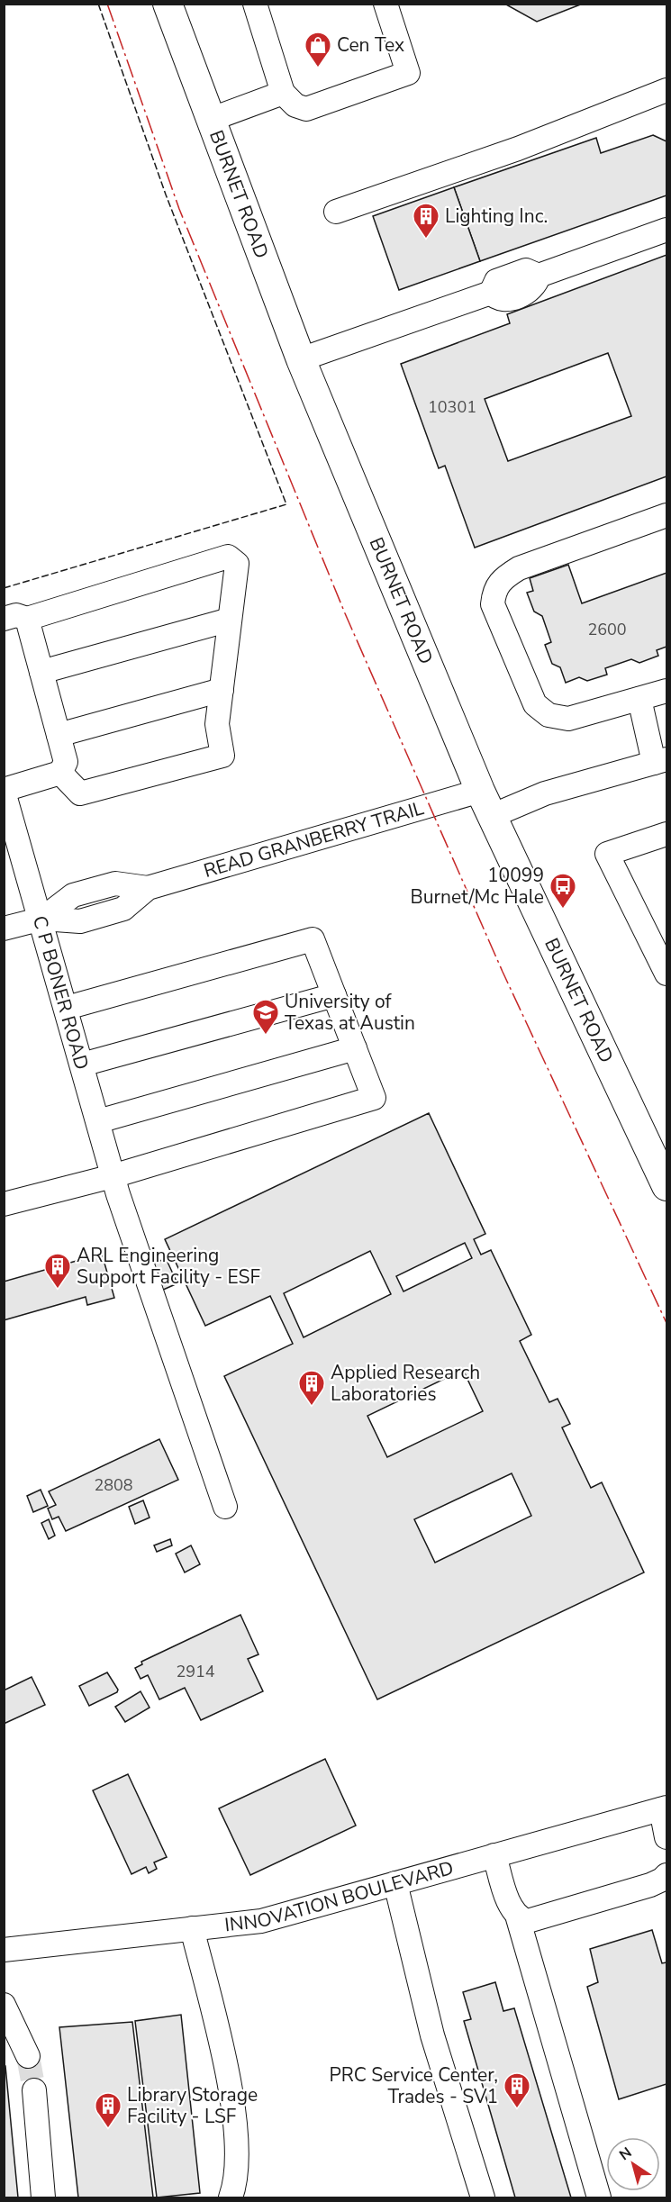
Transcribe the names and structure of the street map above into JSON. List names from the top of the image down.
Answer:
{
  "streets": {
    "main road": ["BURNET ROAD"],
    "street": ["READ GRANBERRY TRAIL", "C P BONER ROAD", "INNOVATION BOULEVARD"]
  },
  "crossings": [
    ["BURNET ROAD", "READ GRANBERRY TRAIL"],
    ["READ GRANBERRY TRAIL", "C P BONER ROAD"]
  ],
  "places": {
    "shop": ["Cen Tex"],
    "building": [
      "Lighting Inc.",
      "ARL Engineering Support Facility - ESF",
      "Applied Research Laboratories",
      "PRC Service Center, Trades - SV1",
      "Library Storage Facility - LSF"
    ],
    "bus stop": ["10099 Burnet/Mc Hale"],
    "school or university": ["University of Texas at Austin"]
  },
  "house_numbers": [
    "10301",
    "2600",
    "2808",
    "2914"
  ],
  "north": "top left"
}
